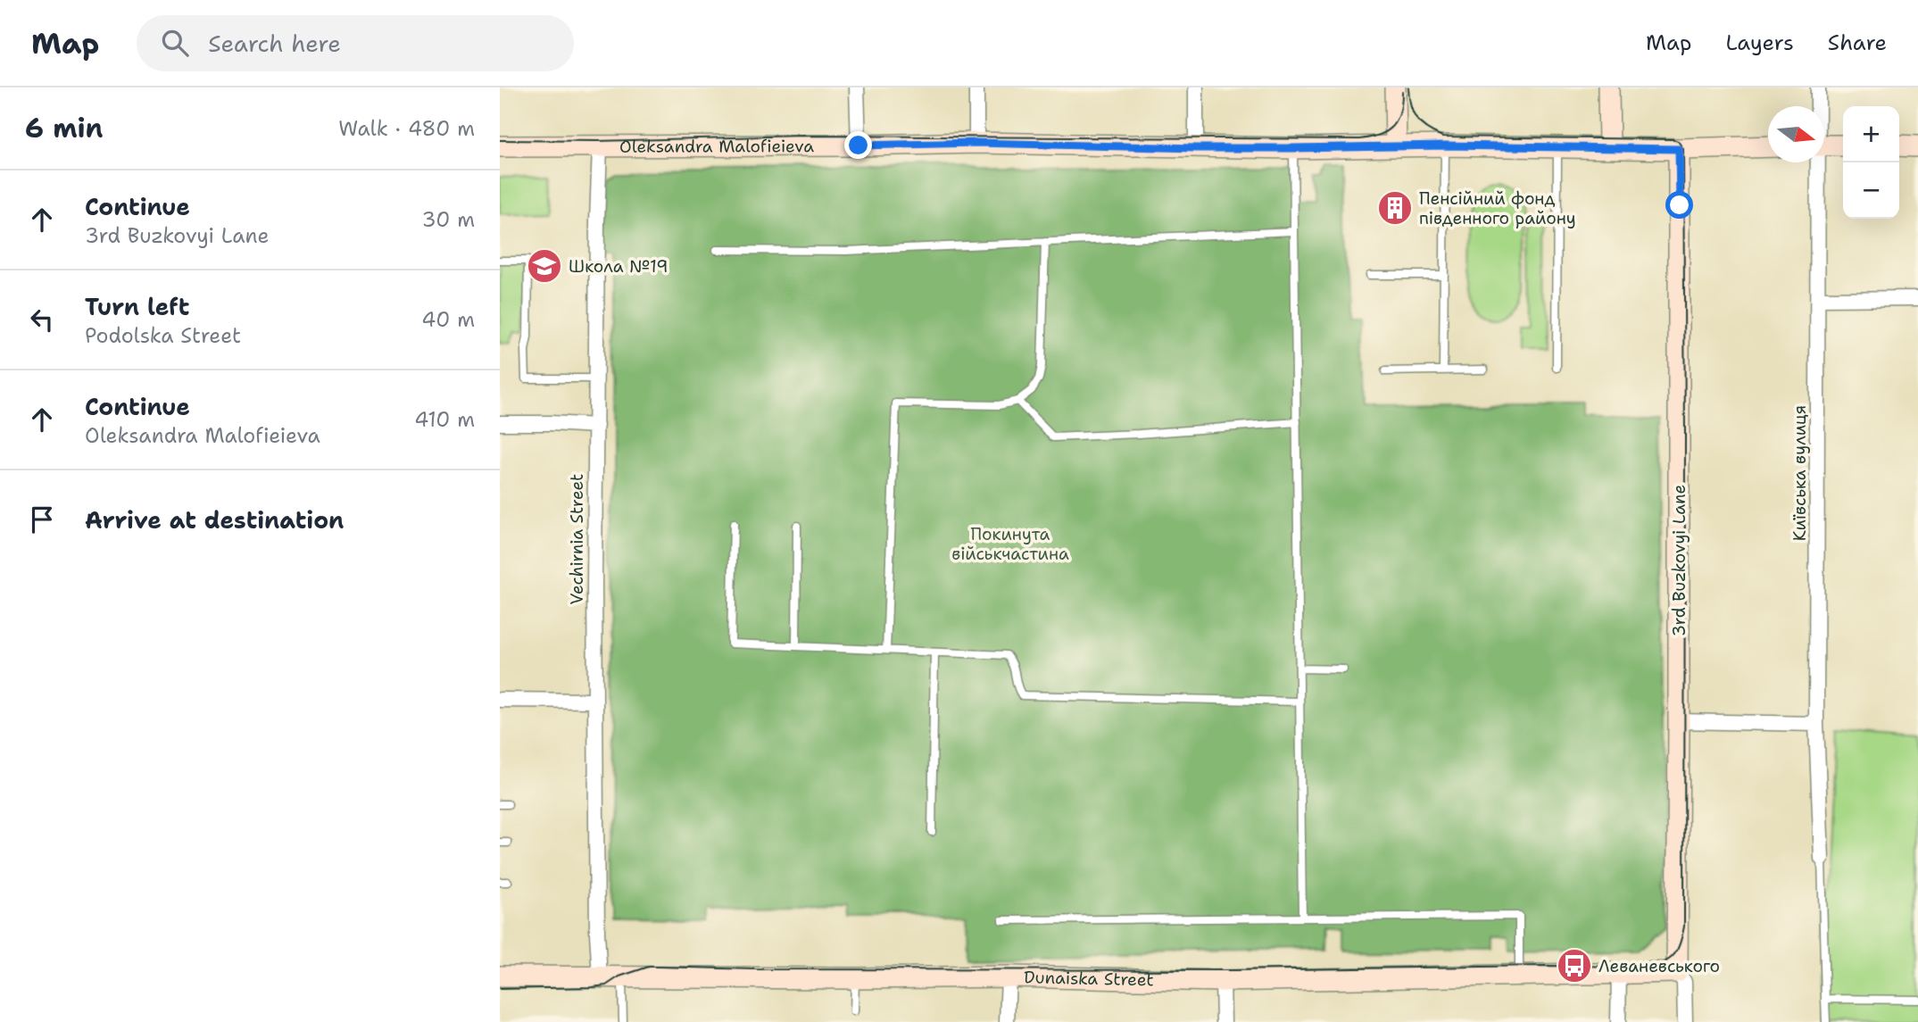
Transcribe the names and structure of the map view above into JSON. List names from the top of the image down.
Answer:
{
  "streets": {
    "street": [
      "Oleksandra Malofieieva",
      "Київська вулиця",
      "Vechirnia Street",
      "3rd Buzkovyi Lane",
      "Dunaiska Street"
    ]
  },
  "crossings": [
    ["Oleksandra Malofieieva", "Vechirnia Street"],
    ["Oleksandra Malofieieva", "3rd Buzkovyi Lane"],
    ["Vechirnia Street", "Dunaiska Street"],
    ["3rd Buzkovyi Lane", "Dunaiska Street"]
  ],
  "parks": ["Покинута військчастина"],
  "places": {
    "building": ["Пенсійний фонд південного району"],
    "school or university": ["Школа №19"],
    "bus stop": ["Леваневського"]
  },
  "north": "right",
  "page": {
    "header": "Map",
    "search": "Search here",
    "nav": ["Map", "Layers", "Share"],
    "heading": ["6 min", "Walk · 480 m"],
    "map_buttons": ["+", "−"],
    "list": [
      ["Continue", "3rd Buzkovyi Lane", "30 m"],
      ["Turn left", "Podolska Street", "40 m"],
      ["Continue", "Oleksandra Malofieieva", "410 m"],
      "Arrive at destination"
    ]
  }
}
